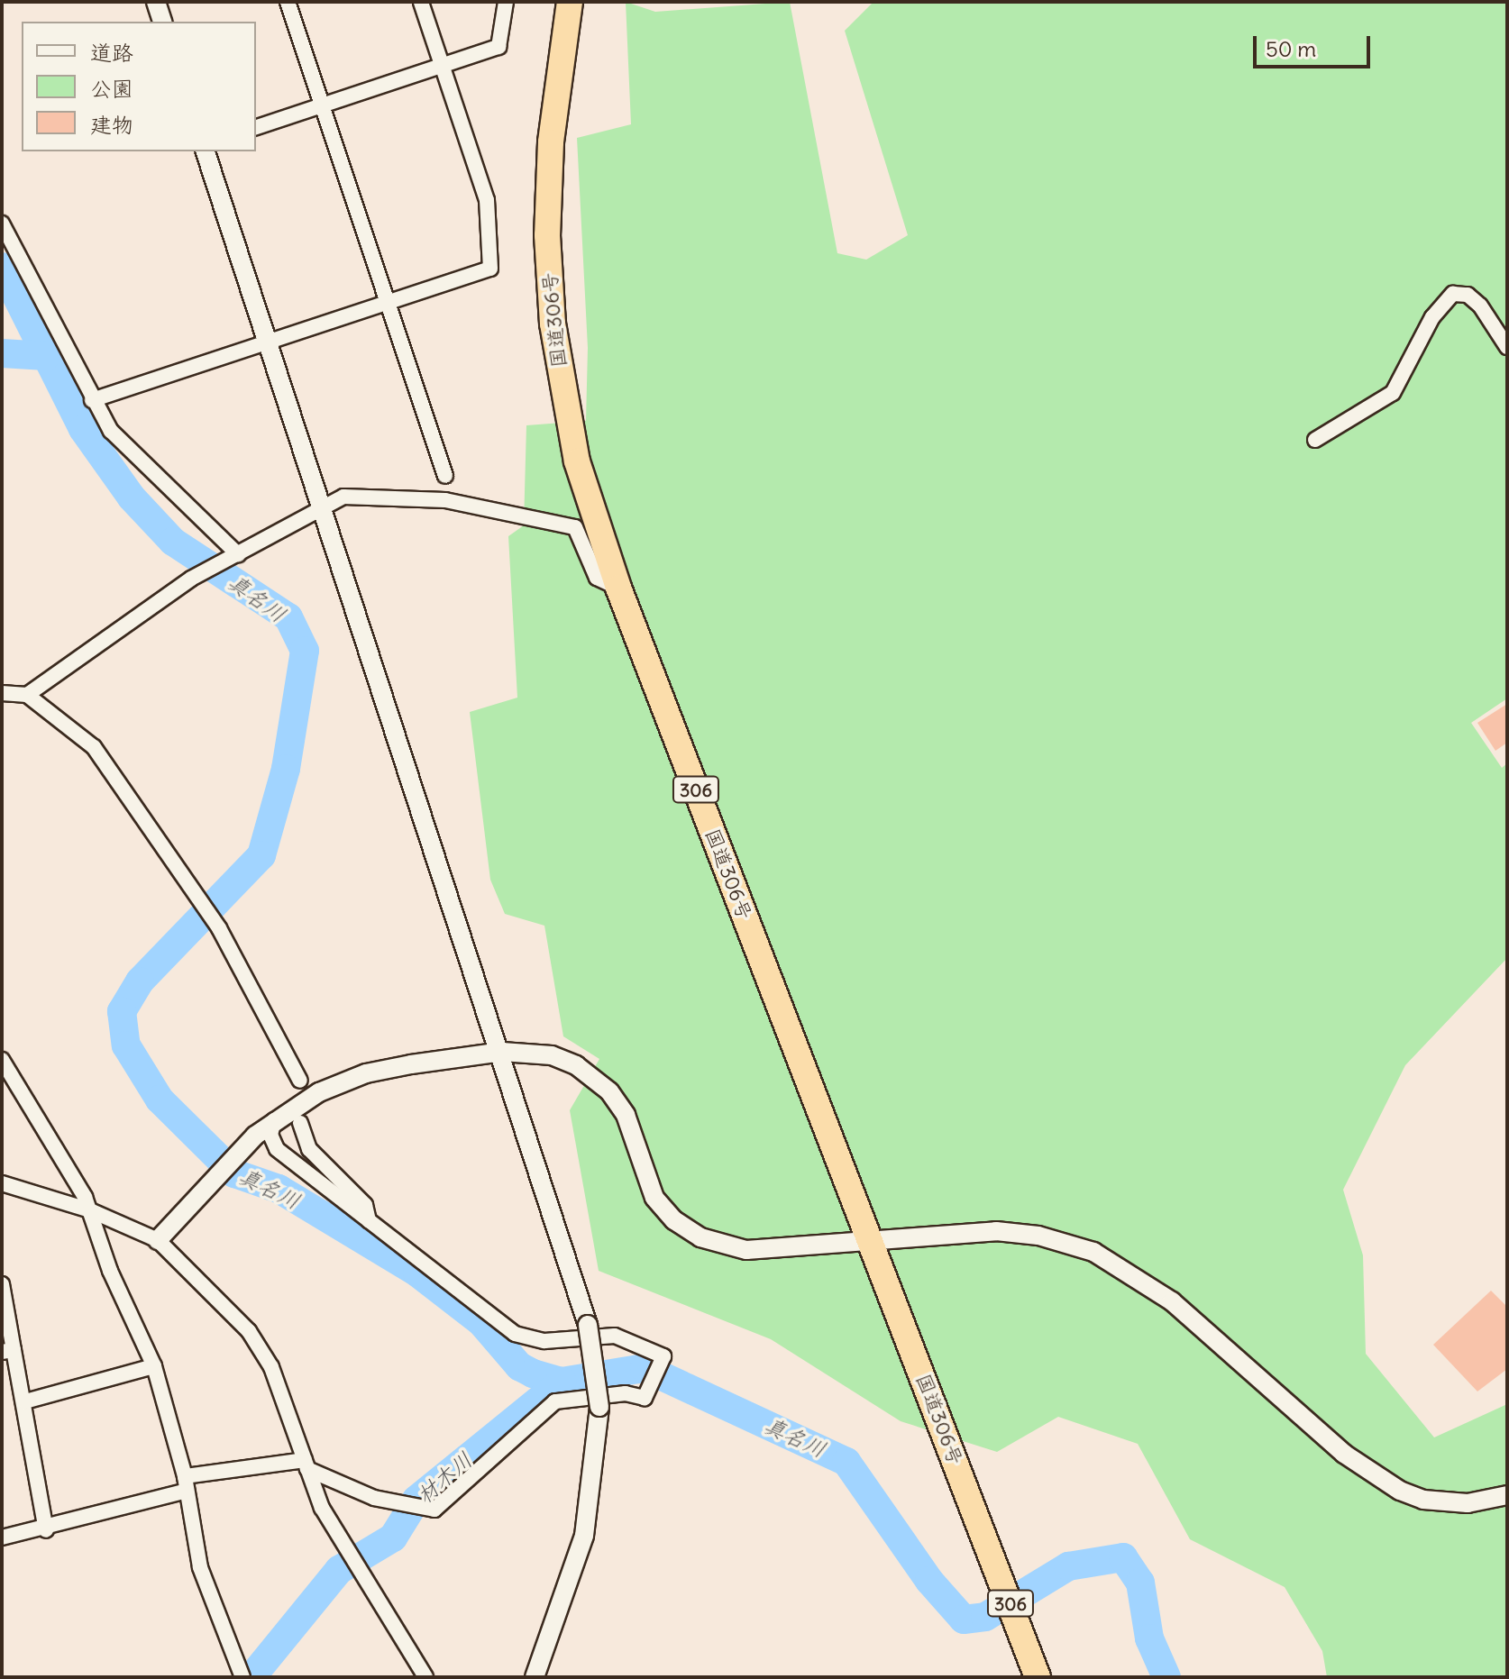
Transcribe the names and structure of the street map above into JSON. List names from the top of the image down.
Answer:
{
  "streets": {
    "highway": ["国道306号", "306"]
  },
  "water": ["真名川", "材木川"],
  "legend": ["道路", "公園", "建物"],
  "scale_bar": "50 m"
}
